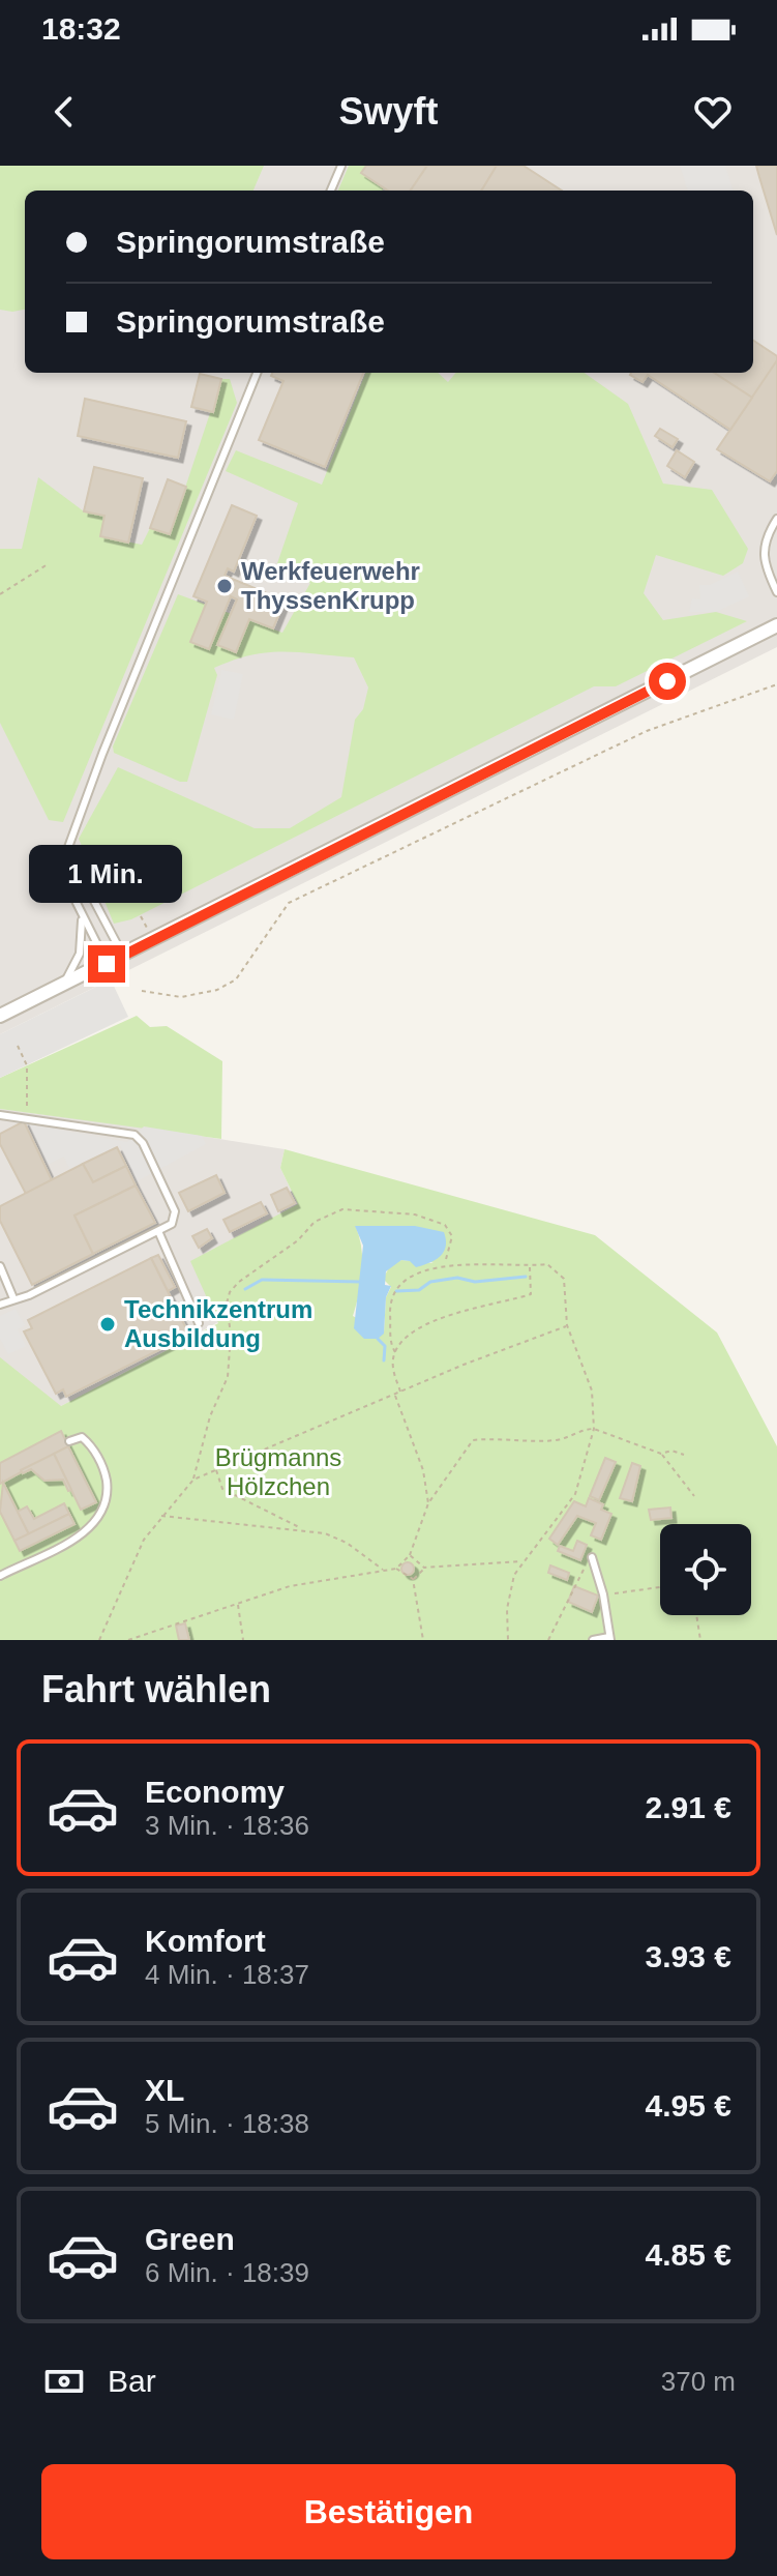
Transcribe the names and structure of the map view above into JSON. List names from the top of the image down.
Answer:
{
  "parks": ["Brügmanns Hölzchen"],
  "places": ["Werkfeuerwehr ThyssenKrupp", "Technikzentrum Ausbildung"],
  "page": {
    "status": "18:32",
    "header": "Swyft",
    "banner": ["Springorumstraße", "Springorumstraße"],
    "bubble": "1 Min.",
    "heading": "Fahrt wählen",
    "list": [
      {
        "name": "Economy",
        "note": "3 Min. · 18:36",
        "value": "2.91 €"
      },
      {
        "name": "Komfort",
        "note": "4 Min. · 18:37",
        "value": "3.93 €"
      },
      {
        "name": "XL",
        "note": "5 Min. · 18:38",
        "value": "4.95 €"
      },
      {
        "name": "Green",
        "note": "6 Min. · 18:39",
        "value": "4.85 €"
      }
    ],
    "pay": ["Bar", "370 m"],
    "buttons": "Bestätigen"
  }
}
